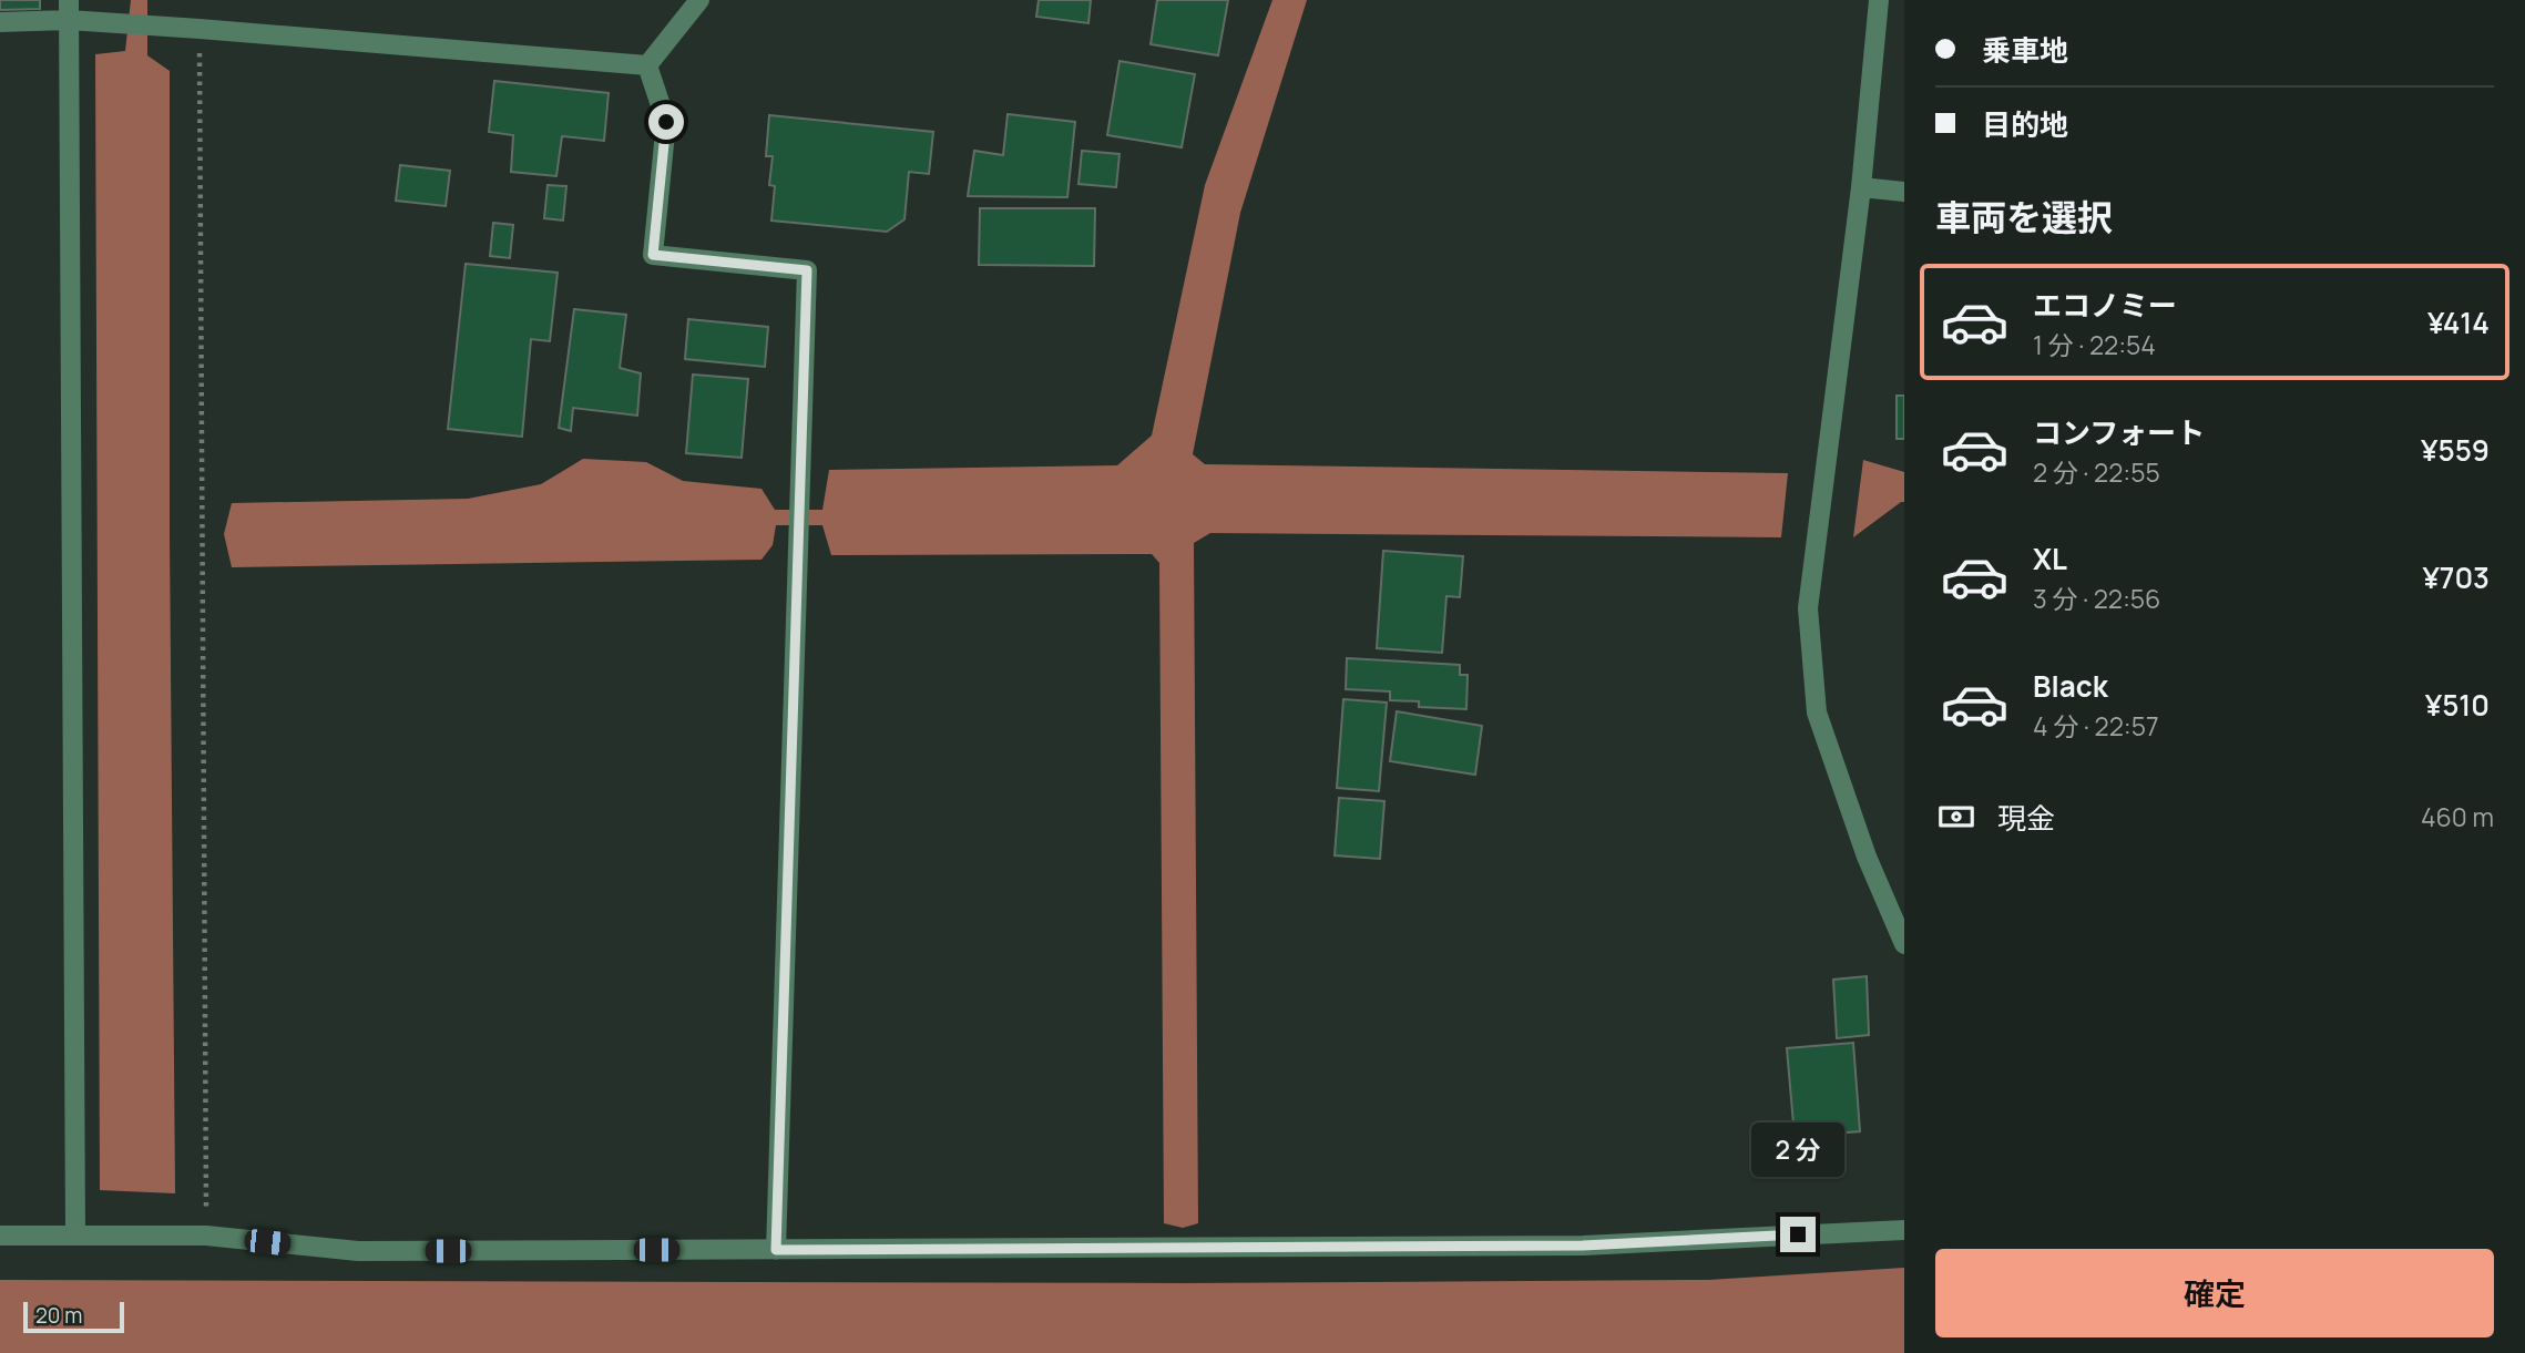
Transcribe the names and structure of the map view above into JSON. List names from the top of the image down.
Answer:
{
  "scale_bar": "20 m",
  "page": {
    "banner": ["乗車地", "目的地"],
    "heading": "車両を選択",
    "list": [
      {
        "name": "エコノミー",
        "note": "1 分 · 22:54",
        "value": "¥414"
      },
      {
        "name": "コンフォート",
        "note": "2 分 · 22:55",
        "value": "¥559"
      },
      {
        "name": "XL",
        "note": "3 分 · 22:56",
        "value": "¥703"
      },
      {
        "name": "Black",
        "note": "4 分 · 22:57",
        "value": "¥510"
      }
    ],
    "pay": ["現金", "460 m"],
    "bubble": "2 分",
    "buttons": "確定",
    "scale": "20 m"
  }
}
